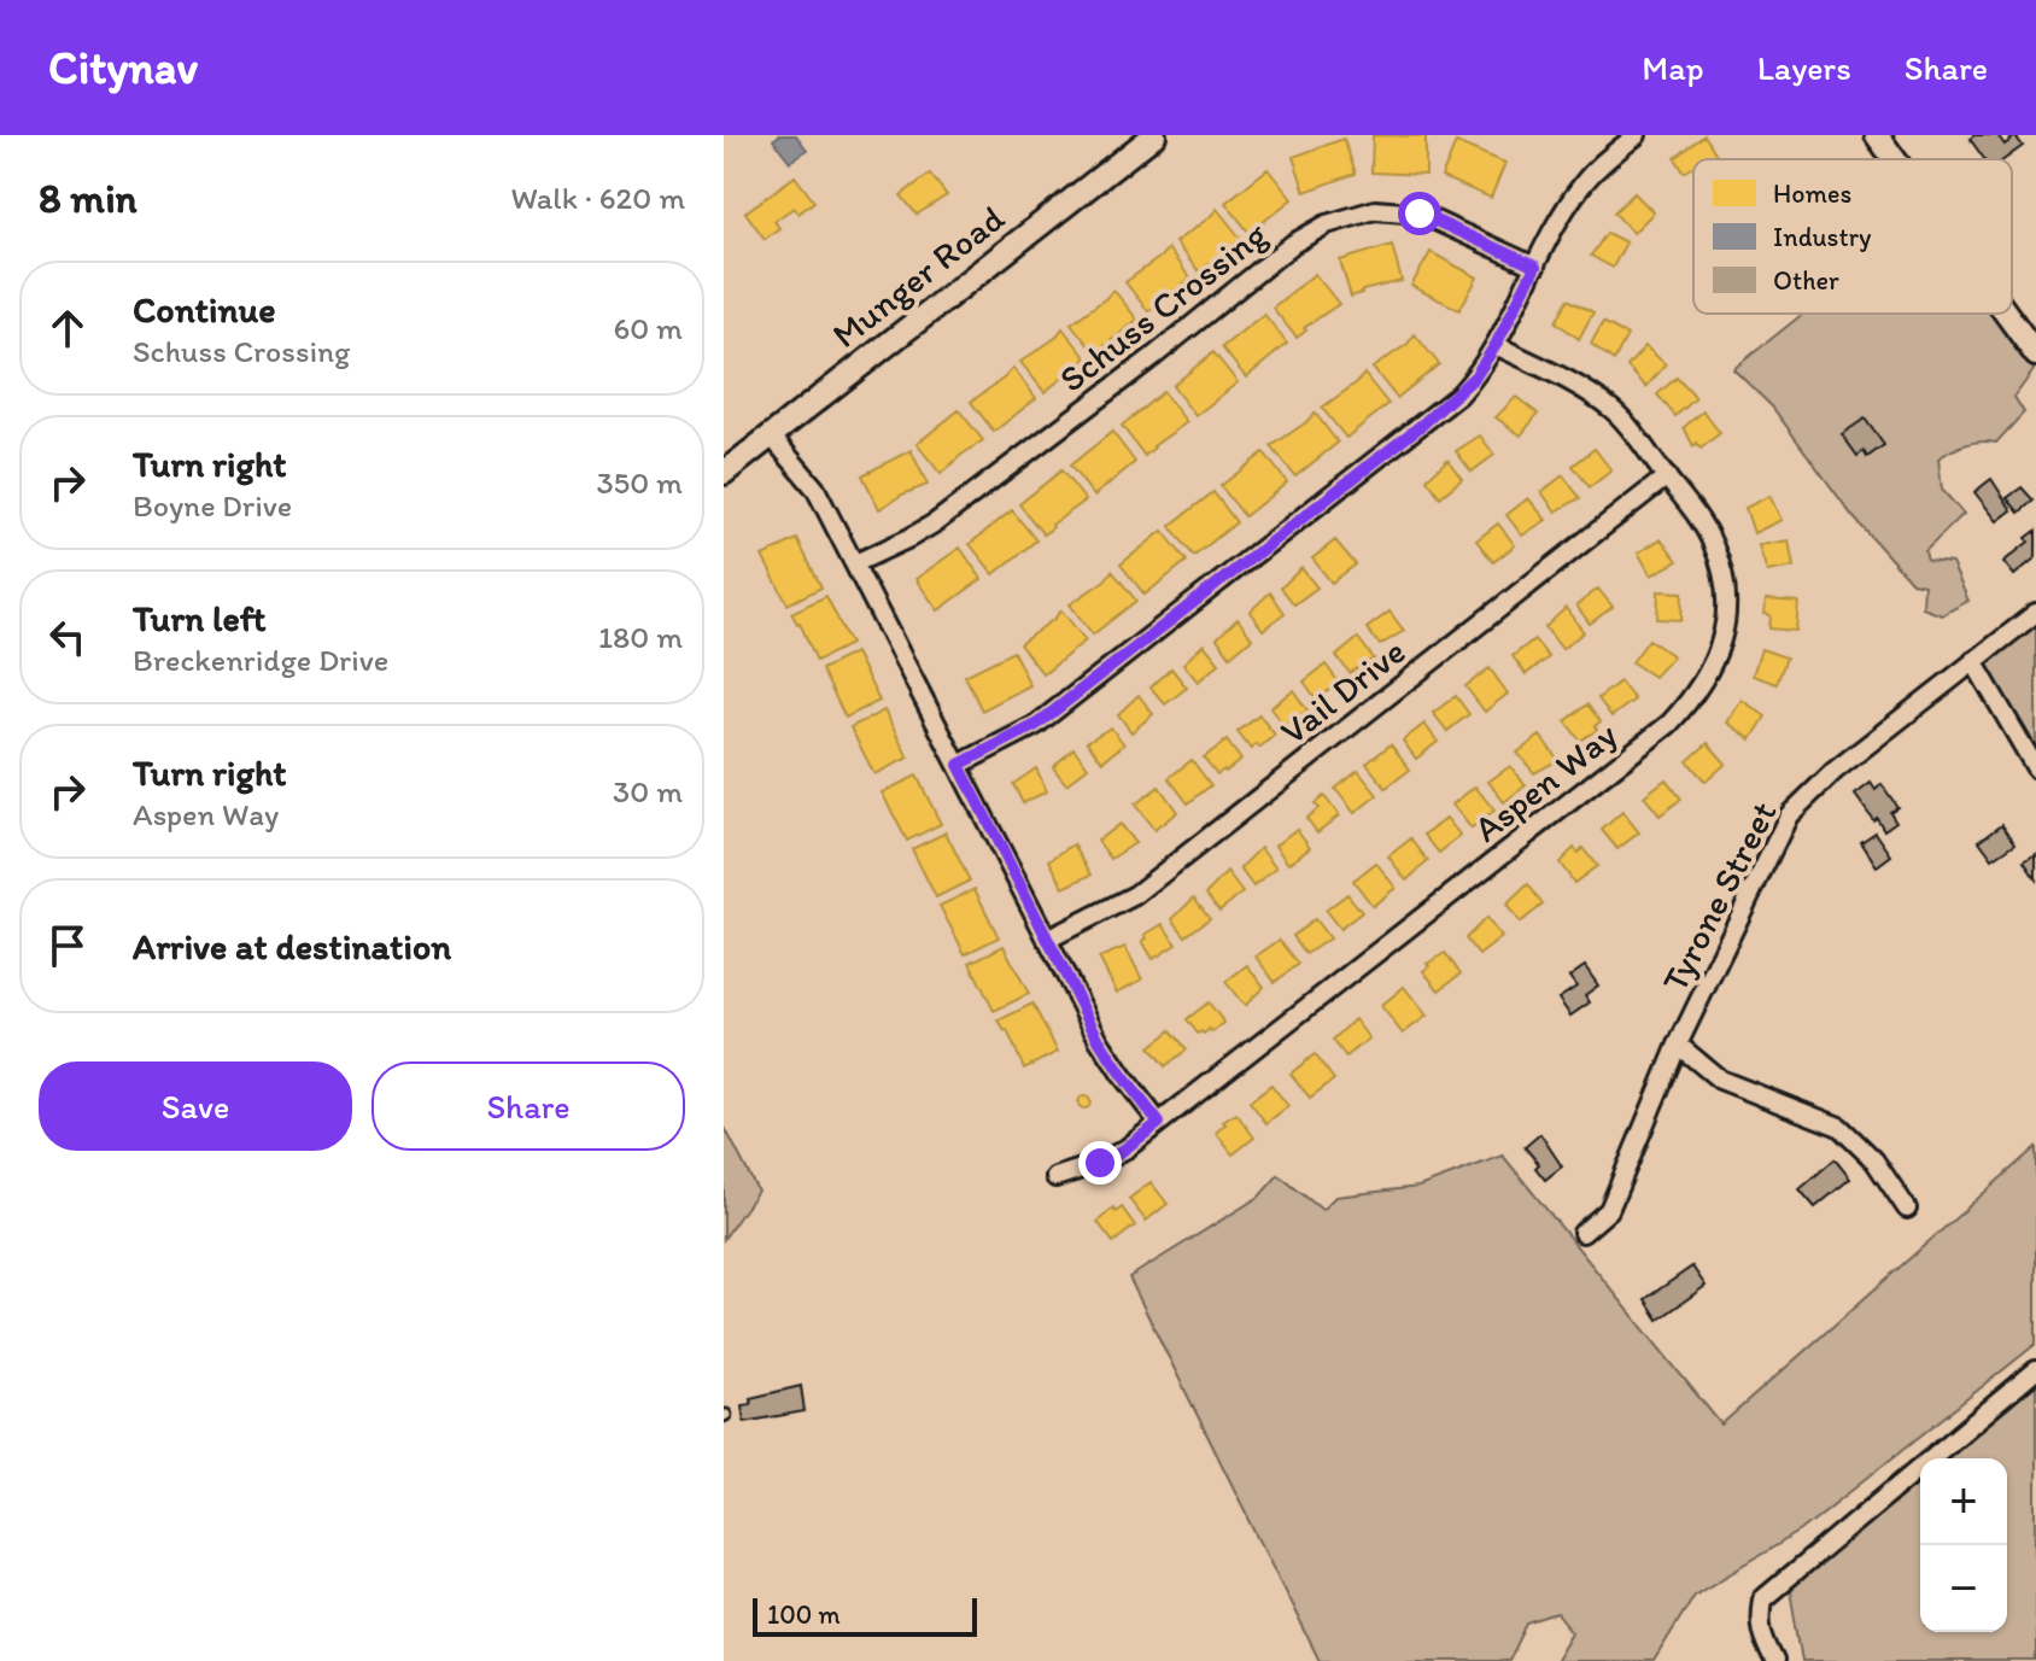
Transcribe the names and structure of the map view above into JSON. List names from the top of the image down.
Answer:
{
  "streets": {
    "street": [
      "Munger Road",
      "Schuss Crossing",
      "Vail Drive",
      "Aspen Way",
      "Tyrone Street"
    ]
  },
  "crossings": [
    ["Vail Drive", "Aspen Way"]
  ],
  "legend": ["Homes", "Industry", "Other"],
  "scale_bar": "100 m",
  "page": {
    "header": "Citynav",
    "nav": ["Map", "Layers", "Share"],
    "heading": ["8 min", "Walk · 620 m"],
    "list": [
      ["Continue", "Schuss Crossing", "60 m"],
      ["Turn right", "Boyne Drive", "350 m"],
      ["Turn left", "Breckenridge Drive", "180 m"],
      ["Turn right", "Aspen Way", "30 m"],
      "Arrive at destination"
    ],
    "buttons": ["Save", "Share"],
    "map_buttons": ["+", "−"],
    "scale": "100 m"
  }
}
